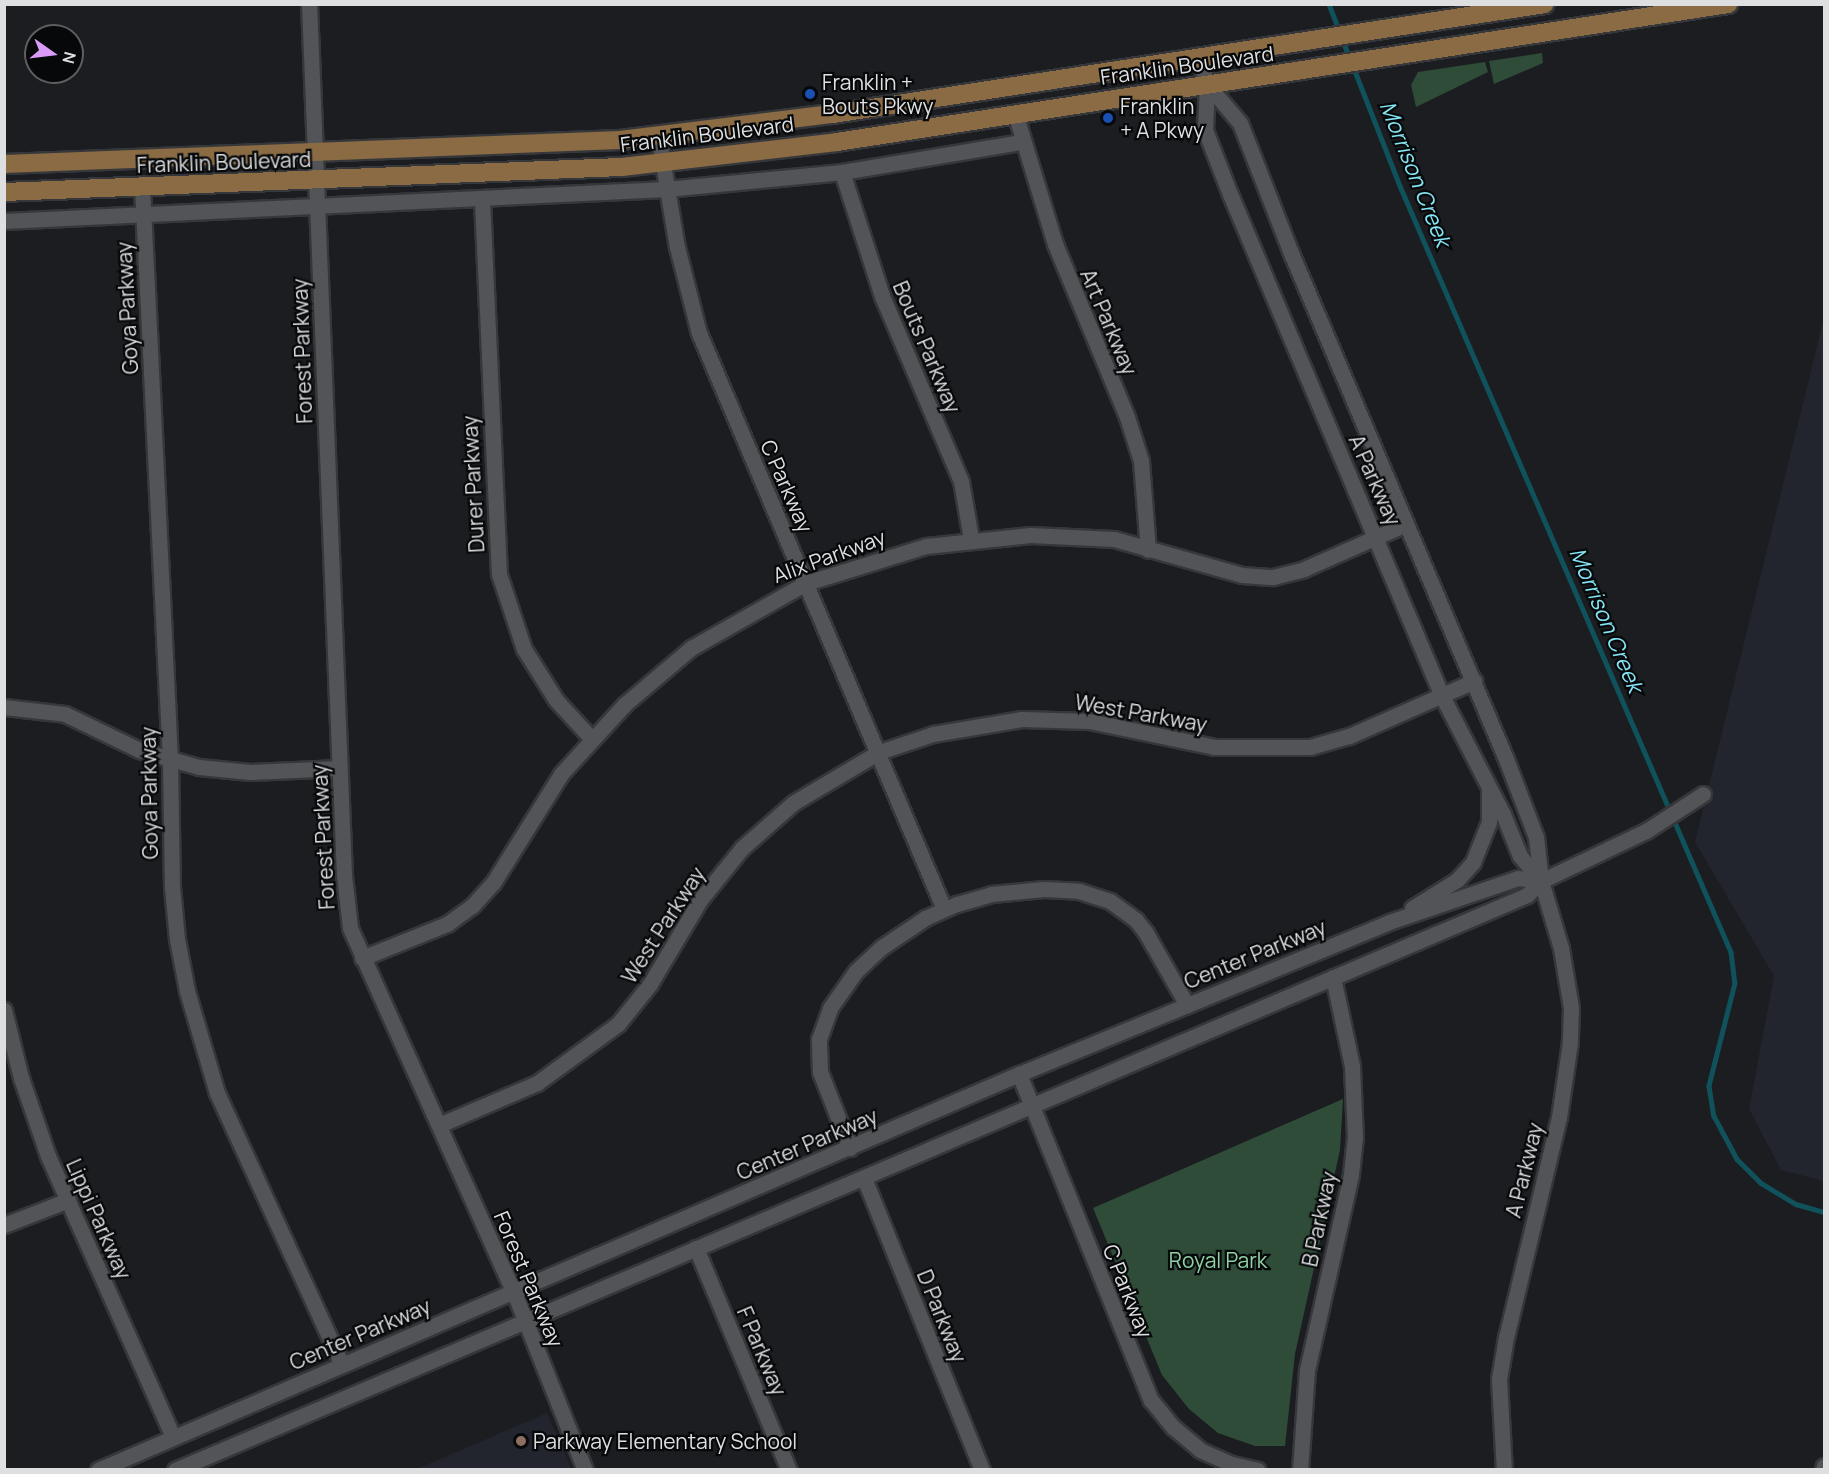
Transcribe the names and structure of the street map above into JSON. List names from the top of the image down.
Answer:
{
  "streets": {
    "main road": ["Franklin Boulevard"],
    "street": [
      "Goya Parkway",
      "Art Parkway",
      "Bouts Parkway",
      "Forest Parkway",
      "A Parkway",
      "Durer Parkway",
      "C Parkway",
      "Alix Parkway",
      "West Parkway",
      "Center Parkway",
      "Lippi Parkway",
      "B Parkway",
      "D Parkway",
      "F Parkway"
    ]
  },
  "crossings": [
    ["Franklin Boulevard", "Goya Parkway"],
    ["Franklin Boulevard", "Art Parkway"],
    ["Franklin Boulevard", "Forest Parkway"],
    ["Franklin Boulevard", "A Parkway"],
    ["Franklin Boulevard", "C Parkway"],
    ["Goya Parkway", "Center Parkway"],
    ["Art Parkway", "Alix Parkway"],
    ["Bouts Parkway", "Alix Parkway"],
    ["Forest Parkway", "Alix Parkway"],
    ["Forest Parkway", "West Parkway"],
    ["Forest Parkway", "Center Parkway"],
    ["A Parkway", "Alix Parkway"],
    ["A Parkway", "West Parkway"],
    ["A Parkway", "Center Parkway"],
    ["Durer Parkway", "Alix Parkway"],
    ["C Parkway", "Alix Parkway"],
    ["C Parkway", "West Parkway"],
    ["C Parkway", "Center Parkway"],
    ["Center Parkway", "Lippi Parkway"],
    ["Center Parkway", "B Parkway"],
    ["Center Parkway", "D Parkway"],
    ["Center Parkway", "F Parkway"]
  ],
  "water": ["Morrison Creek"],
  "parks": ["Royal Park"],
  "places": ["Franklin + Bouts Pkwy", "Franklin + A Pkwy", "Parkway Elementary School"],
  "north": "right"
}
